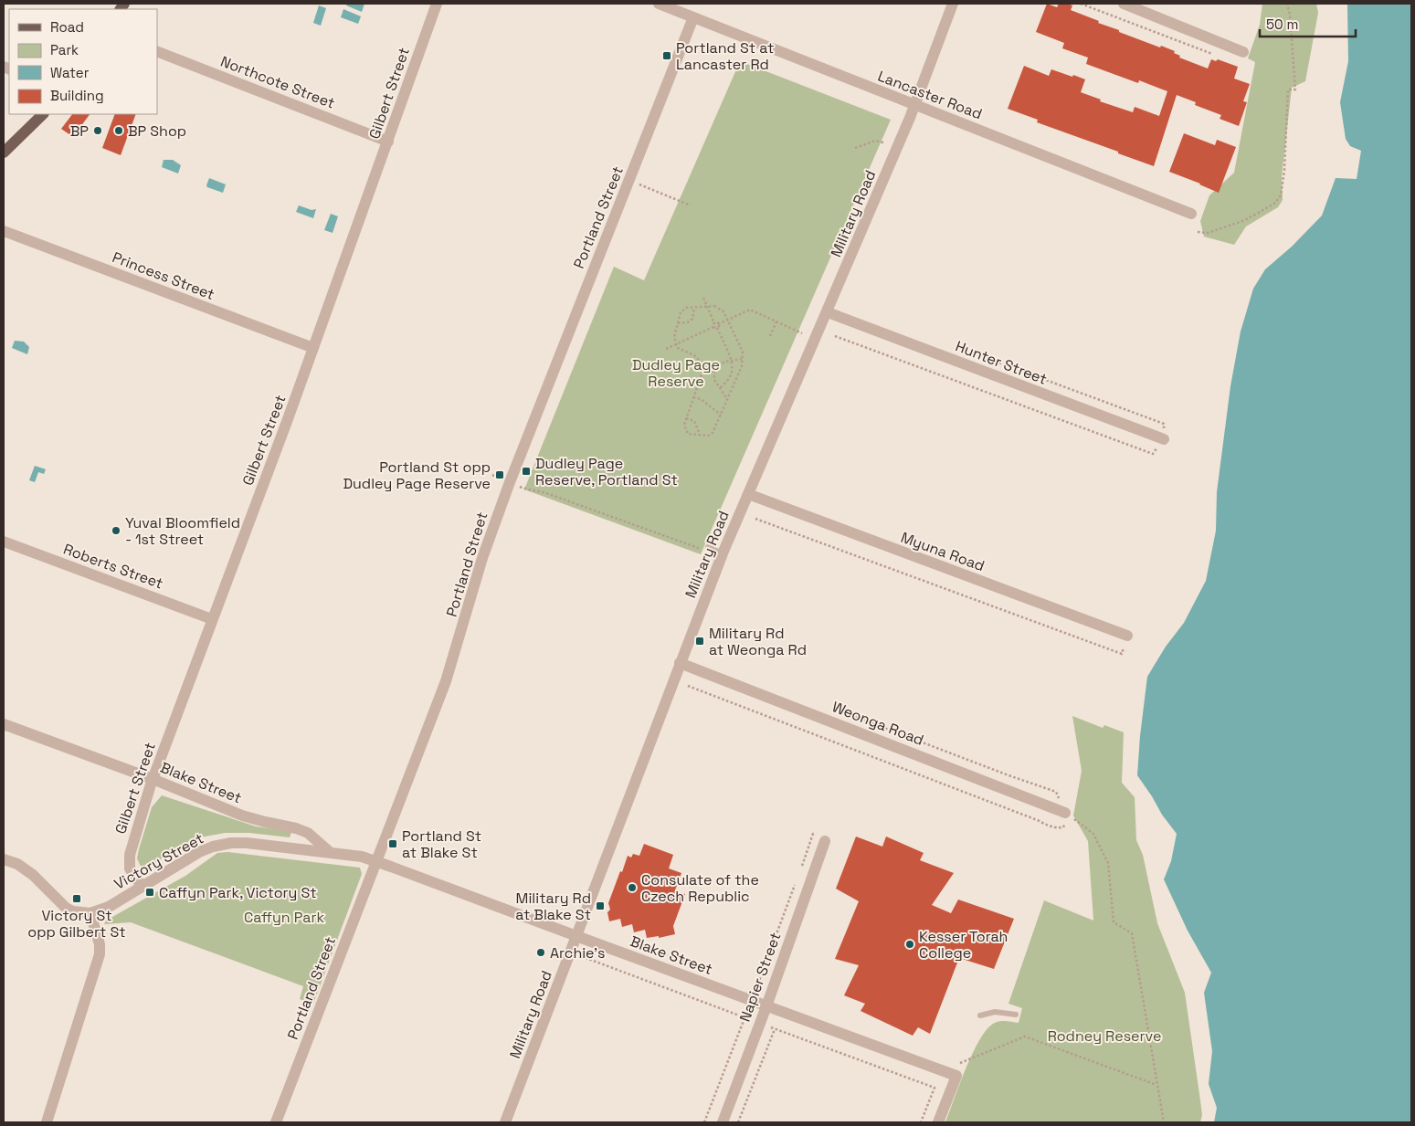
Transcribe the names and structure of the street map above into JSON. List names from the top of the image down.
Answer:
{
  "streets": {
    "street": [
      "Northcote Street",
      "Gilbert Street",
      "Lancaster Road",
      "Military Road",
      "Portland Street",
      "Princess Street",
      "Hunter Street",
      "Myuna Road",
      "Roberts Street",
      "Weonga Road",
      "Blake Street",
      "Victory Street",
      "Napier Street"
    ]
  },
  "crossings": [
    ["Northcote Street", "Gilbert Street"],
    ["Gilbert Street", "Princess Street"],
    ["Gilbert Street", "Roberts Street"],
    ["Gilbert Street", "Blake Street"],
    ["Gilbert Street", "Victory Street"],
    ["Lancaster Road", "Military Road"],
    ["Lancaster Road", "Portland Street"],
    ["Military Road", "Hunter Street"],
    ["Military Road", "Myuna Road"],
    ["Military Road", "Weonga Road"],
    ["Military Road", "Blake Street"],
    ["Portland Street", "Blake Street"],
    ["Portland Street", "Victory Street"],
    ["Blake Street", "Victory Street"],
    ["Blake Street", "Napier Street"]
  ],
  "parks": ["Dudley Page Reserve", "Caffyn Park", "Rodney Reserve"],
  "places": {
    "transit": [
      "Portland St at Lancaster Rd",
      "Dudley Page Reserve, Portland St",
      "Portland St opp Dudley Page Reserve",
      "Military Rd at Weonga Rd",
      "Portland St at Blake St",
      "Caffyn Park, Victory St",
      "Victory St opp Gilbert St",
      "Military Rd at Blake St"
    ],
    "other": [
      "BP",
      "BP Shop",
      "Yuval Bloomfield - 1st Street",
      "Consulate of the Czech Republic",
      "Kesser Torah College",
      "Archie's"
    ]
  },
  "legend": [
    "Road",
    "Park",
    "Water",
    "Building"
  ],
  "scale_bar": "50 m"
}
